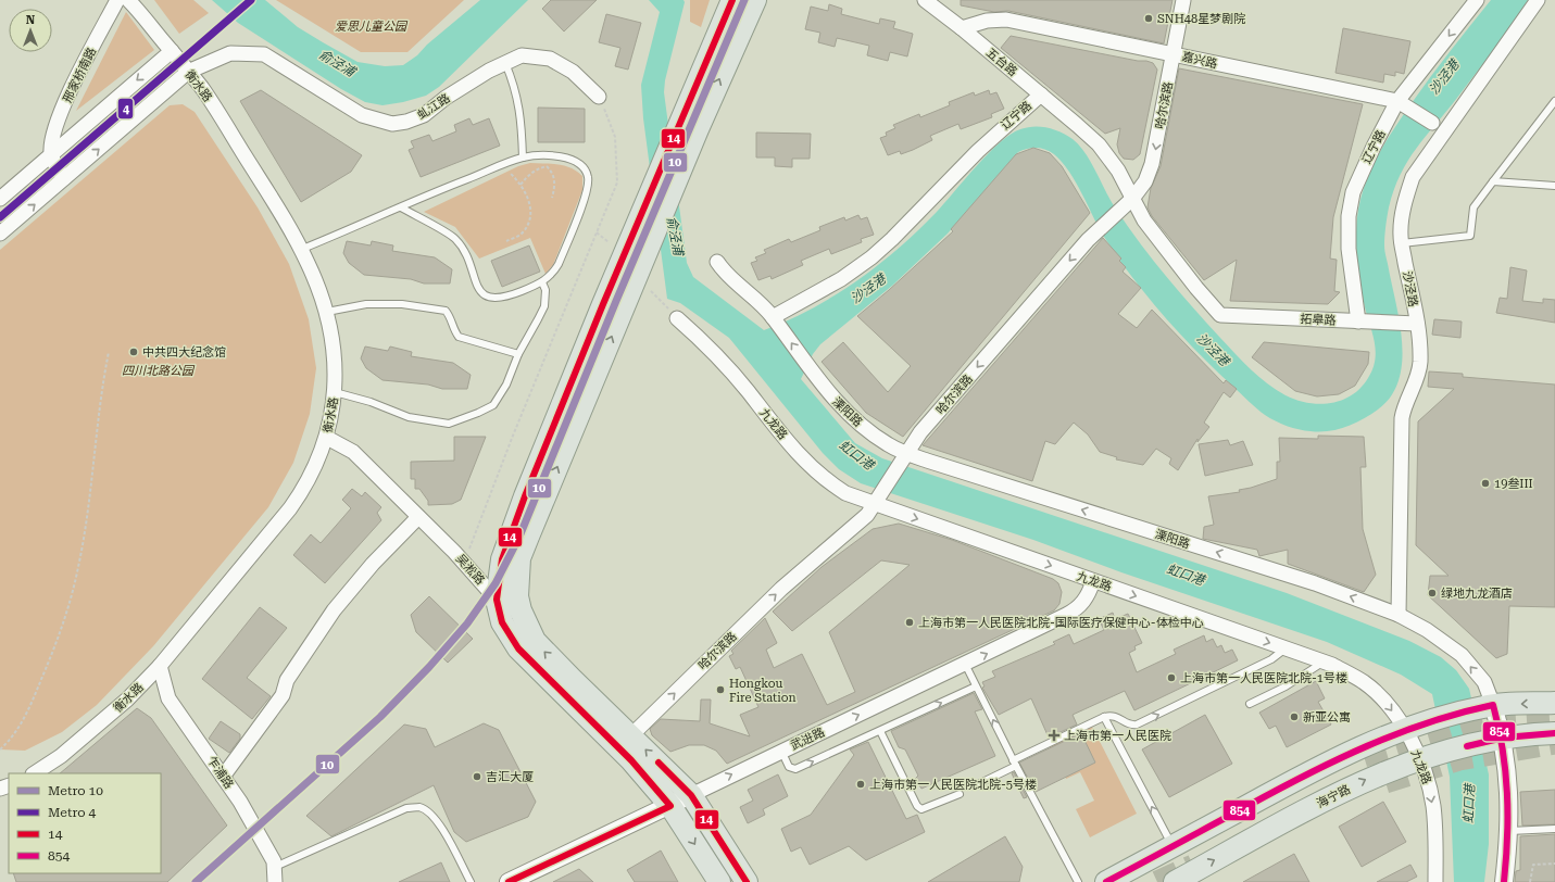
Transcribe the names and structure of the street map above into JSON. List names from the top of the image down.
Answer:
{
  "streets": {
    "main road": ["吴淞路", "海宁路"],
    "street": [
      "嘉兴路",
      "五台路",
      "邢家桥南路",
      "衡水路",
      "哈尔滨路",
      "虬江路",
      "辽宁路",
      "沙泾路",
      "拓皋路",
      "溧阳路",
      "九龙路",
      "武进路",
      "乍浦路"
    ]
  },
  "crossings": [
    ["嘉兴路", "五台路"],
    ["嘉兴路", "哈尔滨路"],
    ["嘉兴路", "辽宁路"],
    ["五台路", "辽宁路"],
    ["衡水路", "虬江路"],
    ["衡水路", "吴淞路"],
    ["衡水路", "乍浦路"],
    ["哈尔滨路", "辽宁路"],
    ["哈尔滨路", "溧阳路"],
    ["哈尔滨路", "九龙路"],
    ["哈尔滨路", "吴淞路"],
    ["辽宁路", "拓皋路"],
    ["辽宁路", "溧阳路"],
    ["沙泾路", "拓皋路"],
    ["沙泾路", "溧阳路"],
    ["溧阳路", "海宁路"],
    ["九龙路", "武进路"],
    ["九龙路", "海宁路"],
    ["吴淞路", "武进路"]
  ],
  "one_way": ["溧阳路", "九龙路", "武进路"],
  "water": ["俞泾浦", "沙泾港", "虹口港"],
  "parks": ["爱思儿童公园", "四川北路公园"],
  "places": {
    "other": [
      "SNH48星梦剧院",
      "中共四大纪念馆",
      "19叁III",
      "绿地九龙酒店",
      "上海市第一人民医院北院-国际医疗保健中心-体检中心",
      "上海市第一人民医院北院-1号楼",
      "Hongkou Fire Station",
      "新亚公寓",
      "吉汇大厦",
      "上海市第一人民医院北院-5号楼"
    ],
    "health": ["上海市第一人民医院"]
  },
  "lines": [
    "metro line 10",
    "metro line 4",
    "transit line 14",
    "transit line 854"
  ],
  "legend": [
    "Metro 10",
    "Metro 4",
    "14",
    "854"
  ],
  "north": "top"
}
